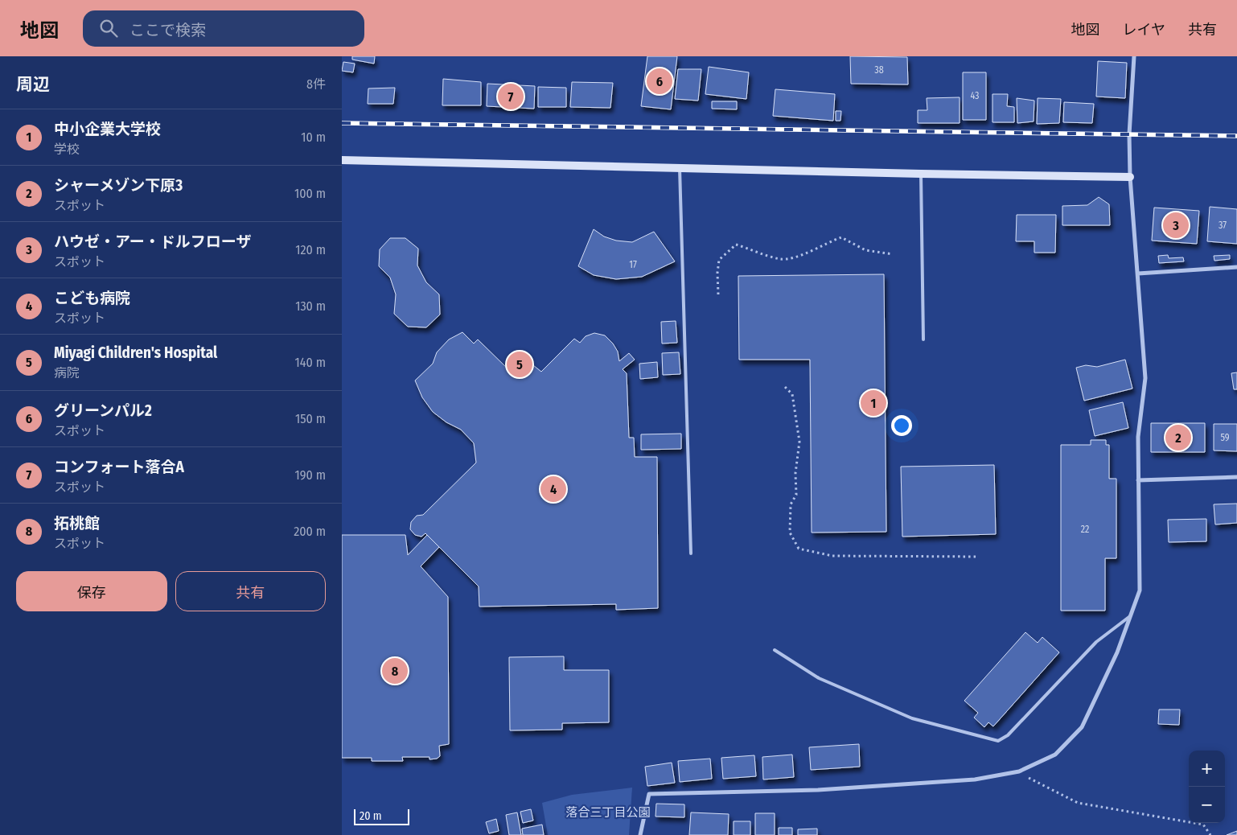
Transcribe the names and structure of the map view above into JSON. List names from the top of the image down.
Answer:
{
  "parks": ["落合三丁目公園"],
  "house_numbers": [
    "38",
    "43",
    "37",
    "17",
    "59",
    "22"
  ],
  "scale_bar": "20 m",
  "page": {
    "header": "地図",
    "search": "ここで検索",
    "nav": ["地図", "レイヤ", "共有"],
    "heading": ["周辺", "8件"],
    "pins": [
      "6",
      "7",
      "3",
      "5",
      "1",
      "2",
      "4",
      "8"
    ],
    "list": [
      {
        "mark": "1",
        "name": "中小企業大学校",
        "note": "学校",
        "value": "10 m"
      },
      {
        "mark": "2",
        "name": "シャーメゾン下原3",
        "note": "スポット",
        "value": "100 m"
      },
      {
        "mark": "3",
        "name": "ハウゼ・アー・ドルフローザ",
        "note": "スポット",
        "value": "120 m"
      },
      {
        "mark": "4",
        "name": "こども病院",
        "note": "スポット",
        "value": "130 m"
      },
      {
        "mark": "5",
        "name": "Miyagi Children's Hospital",
        "note": "病院",
        "value": "140 m"
      },
      {
        "mark": "6",
        "name": "グリーンパル2",
        "note": "スポット",
        "value": "150 m"
      },
      {
        "mark": "7",
        "name": "コンフォート落合A",
        "note": "スポット",
        "value": "190 m"
      },
      {
        "mark": "8",
        "name": "拓桃館",
        "note": "スポット",
        "value": "200 m"
      }
    ],
    "buttons": ["保存", "共有"],
    "map_buttons": ["+", "−"],
    "scale": "20 m"
  }
}
